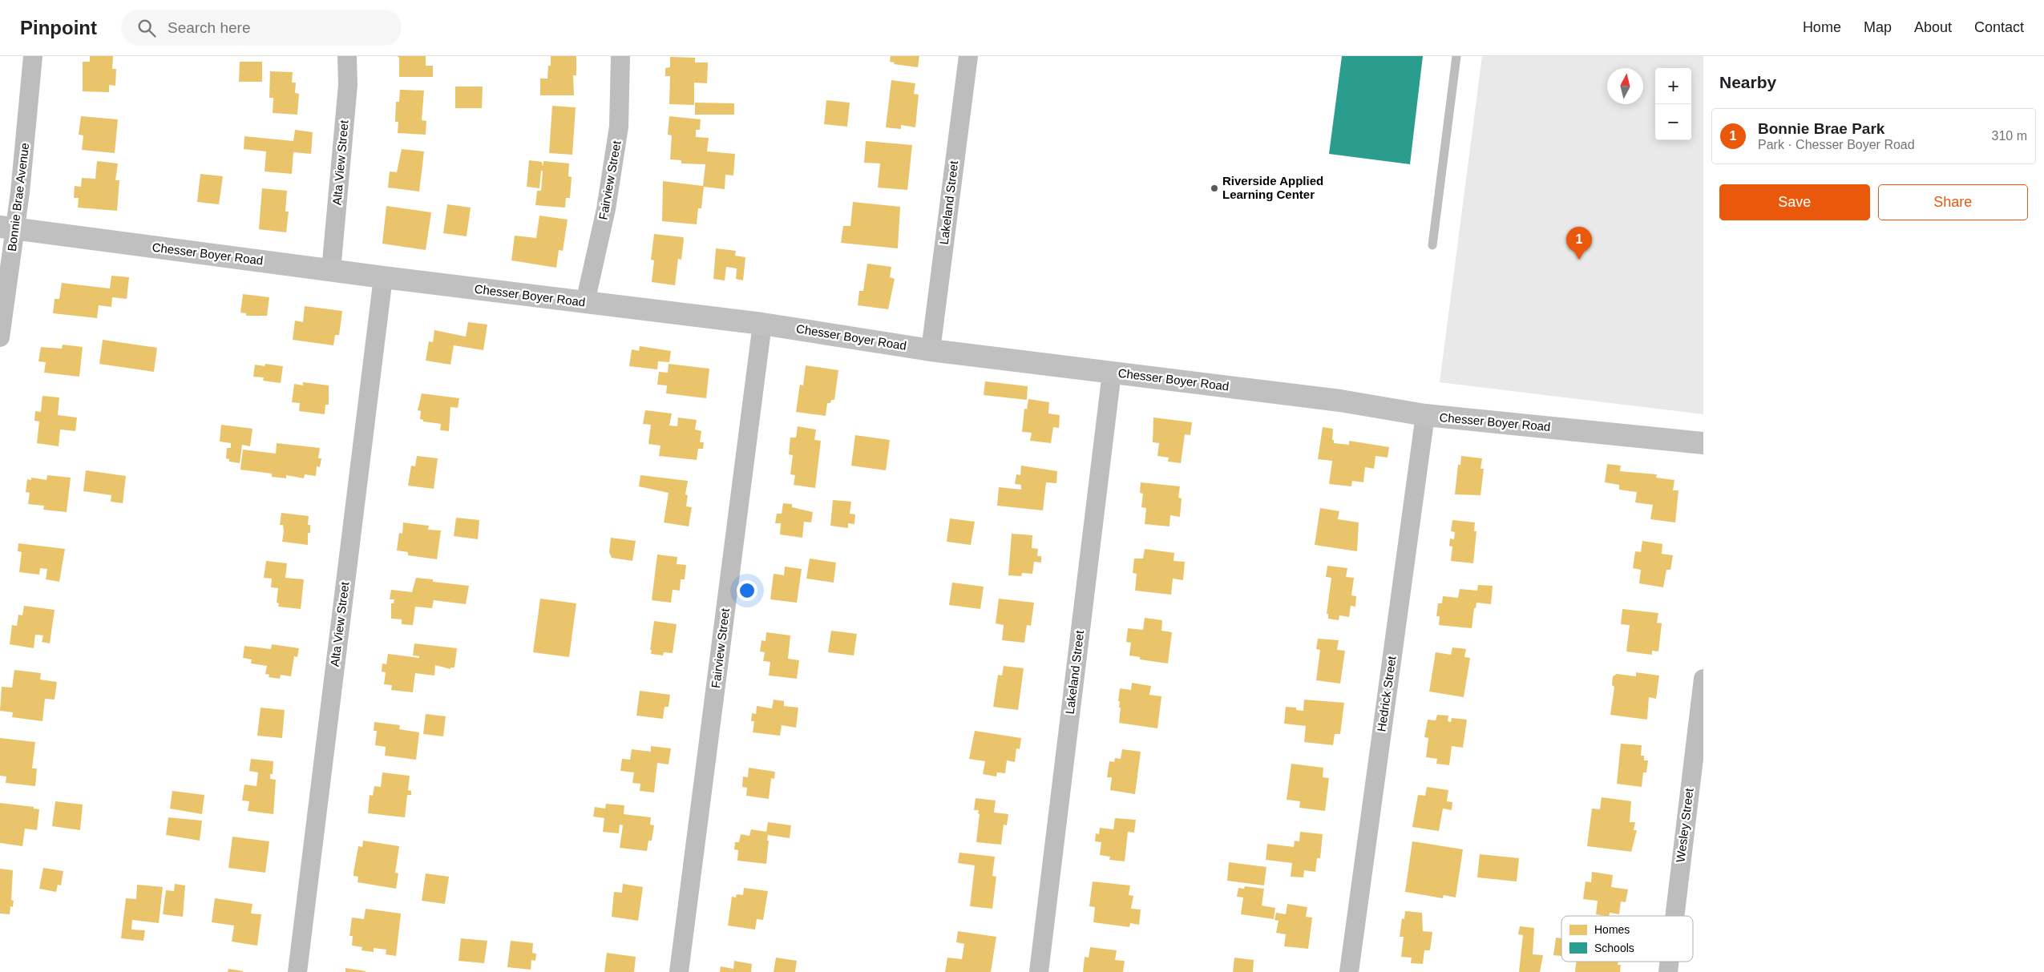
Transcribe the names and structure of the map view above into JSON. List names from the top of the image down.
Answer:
{
  "streets": {
    "street": [
      "Alta View Street",
      "Fairview Street",
      "Bonnie Brae Avenue",
      "Lakeland Street",
      "Chesser Boyer Road",
      "Hedrick Street",
      "Wesley Street"
    ]
  },
  "crossings": [
    ["Alta View Street", "Chesser Boyer Road"],
    ["Fairview Street", "Chesser Boyer Road"],
    ["Bonnie Brae Avenue", "Chesser Boyer Road"],
    ["Lakeland Street", "Chesser Boyer Road"],
    ["Chesser Boyer Road", "Hedrick Street"]
  ],
  "places": ["Riverside Applied Learning Center"],
  "legend": ["Homes", "Schools"],
  "north": "top",
  "page": {
    "header": "Pinpoint",
    "search": "Search here",
    "nav": [
      "Home",
      "Map",
      "About",
      "Contact"
    ],
    "heading": "Nearby",
    "map_buttons": ["+", "−"],
    "list": [
      {
        "mark": "1",
        "name": "Bonnie Brae Park",
        "note": "Park · Chesser Boyer Road",
        "value": "310 m"
      }
    ],
    "buttons": ["Save", "Share"],
    "pins": "1"
  }
}
